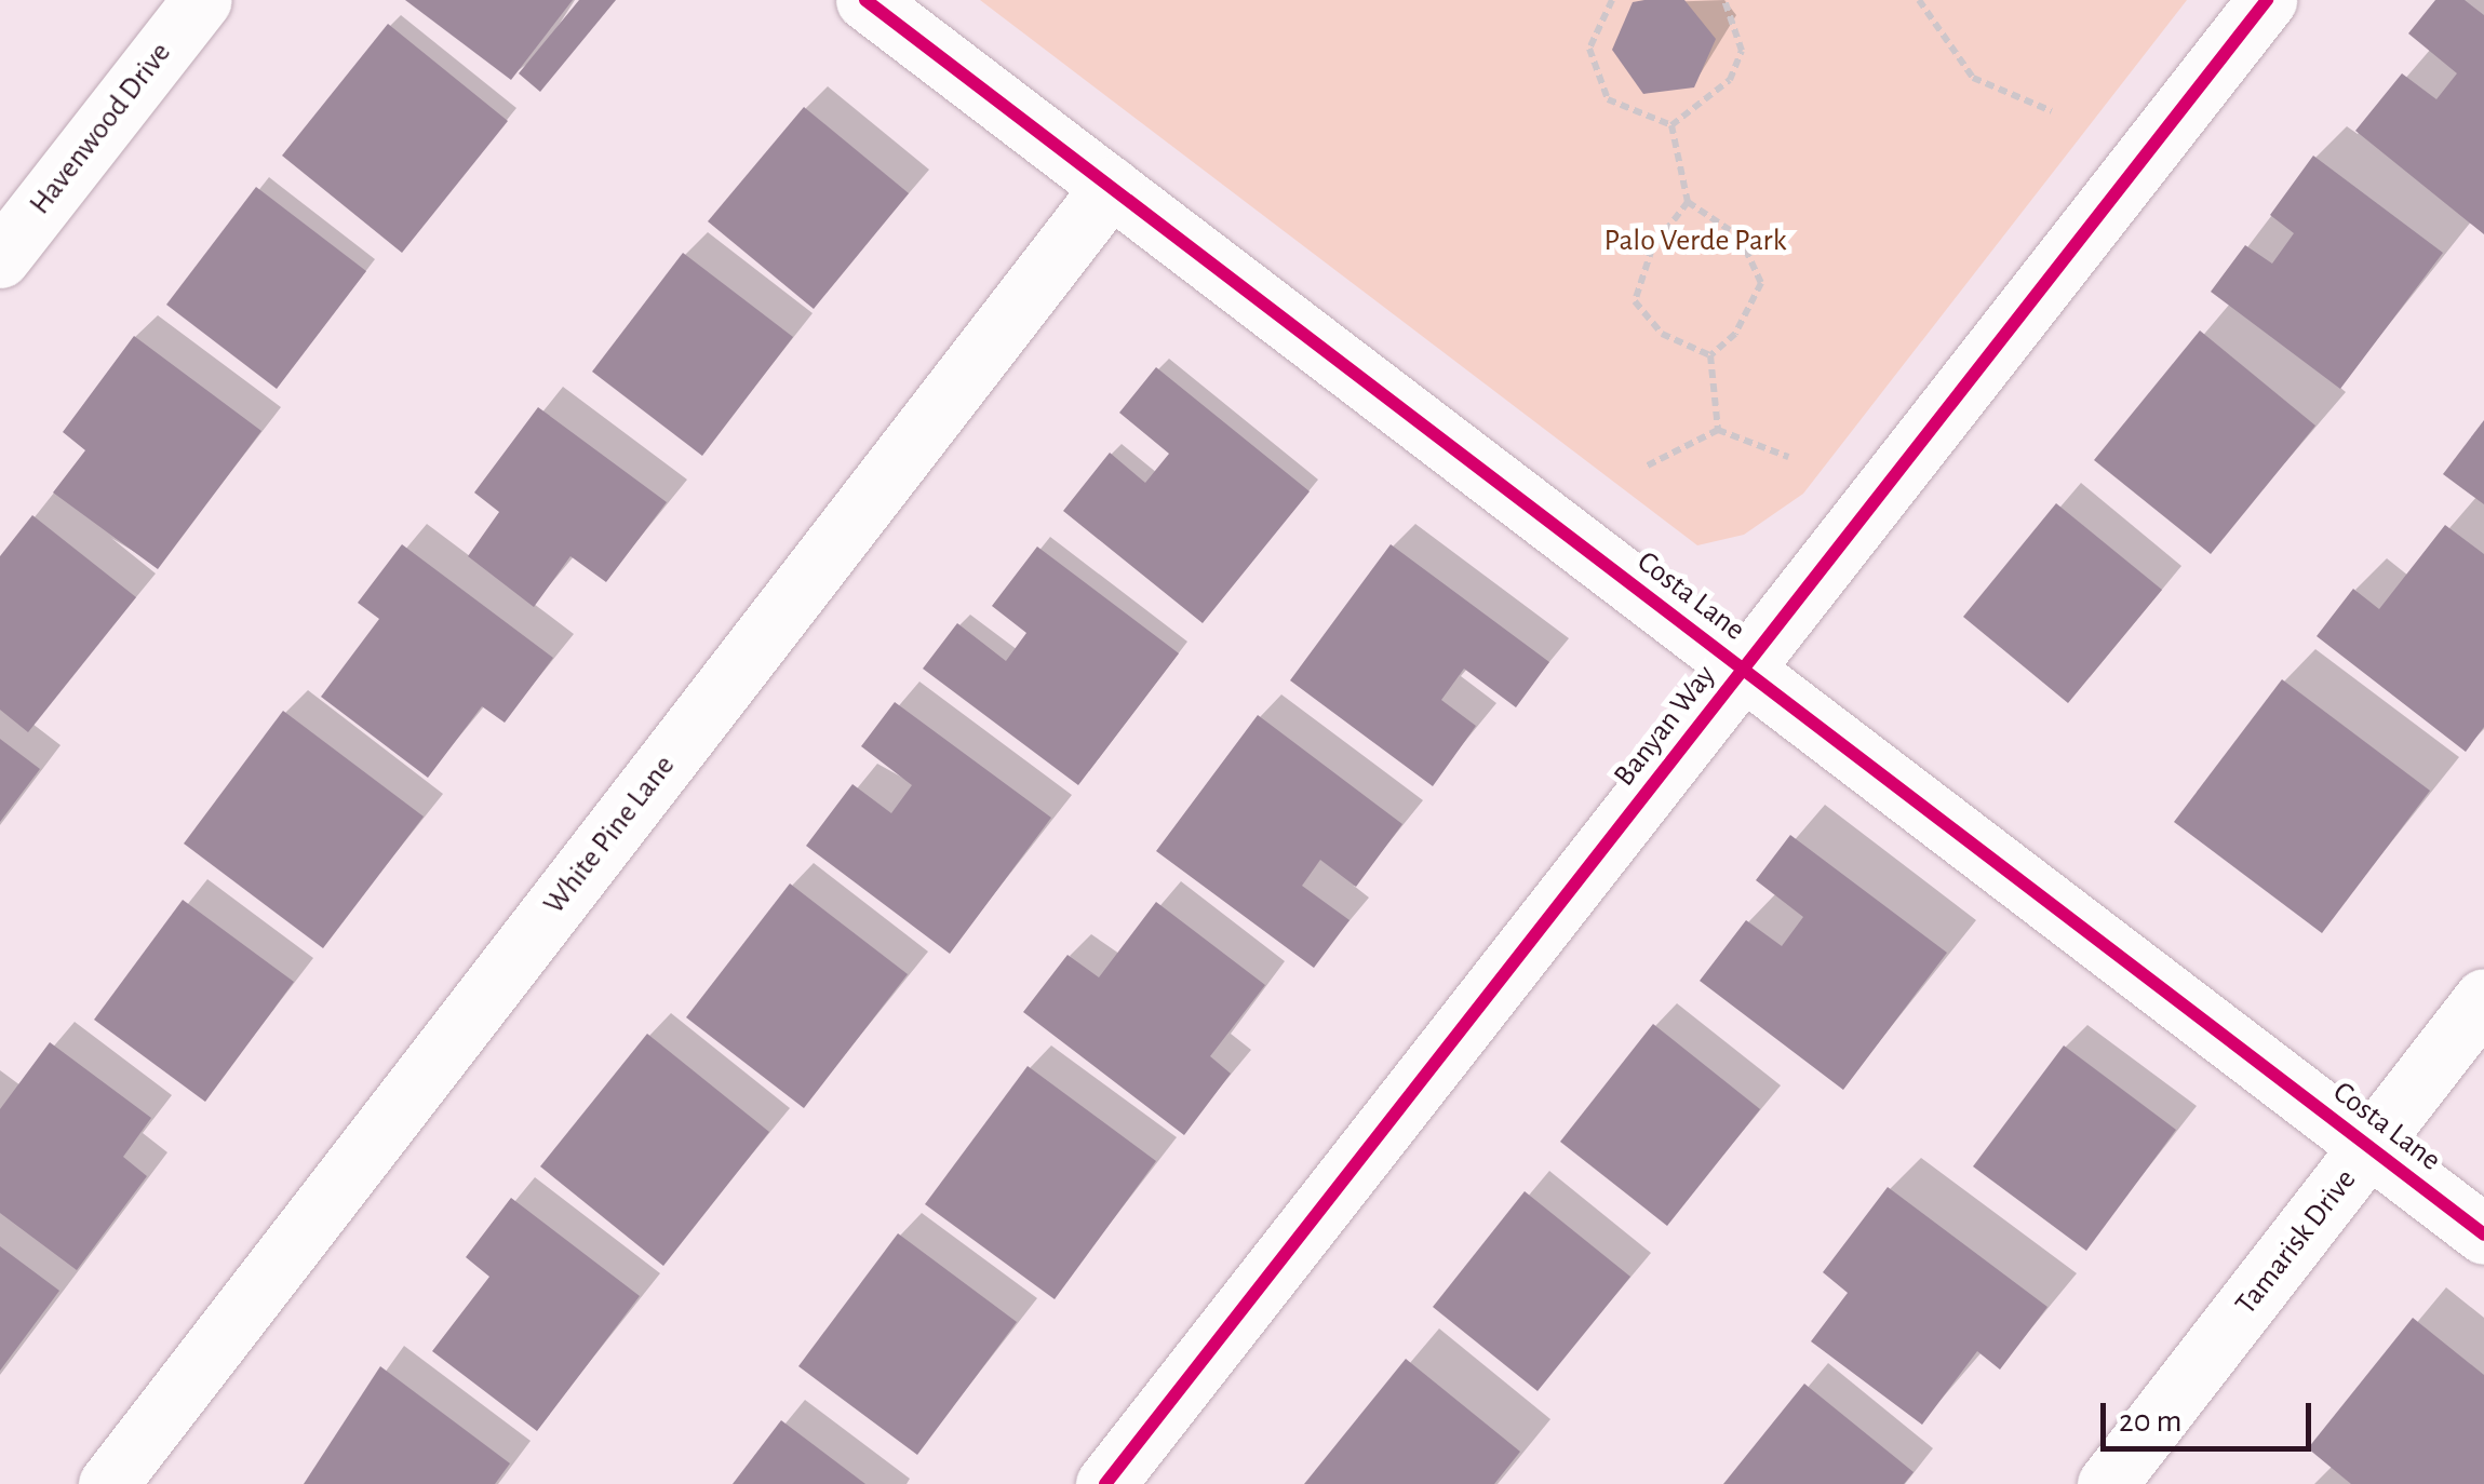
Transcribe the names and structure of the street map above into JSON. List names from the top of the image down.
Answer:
{
  "streets": {
    "street": [
      "Havenwood Drive",
      "Costa Lane",
      "Banyan Way",
      "White Pine Lane",
      "Tamarisk Drive"
    ]
  },
  "crossings": [
    ["Costa Lane", "Banyan Way"],
    ["Costa Lane", "White Pine Lane"],
    ["Costa Lane", "Tamarisk Drive"]
  ],
  "parks": ["Palo Verde Park"],
  "scale_bar": "20 m"
}
